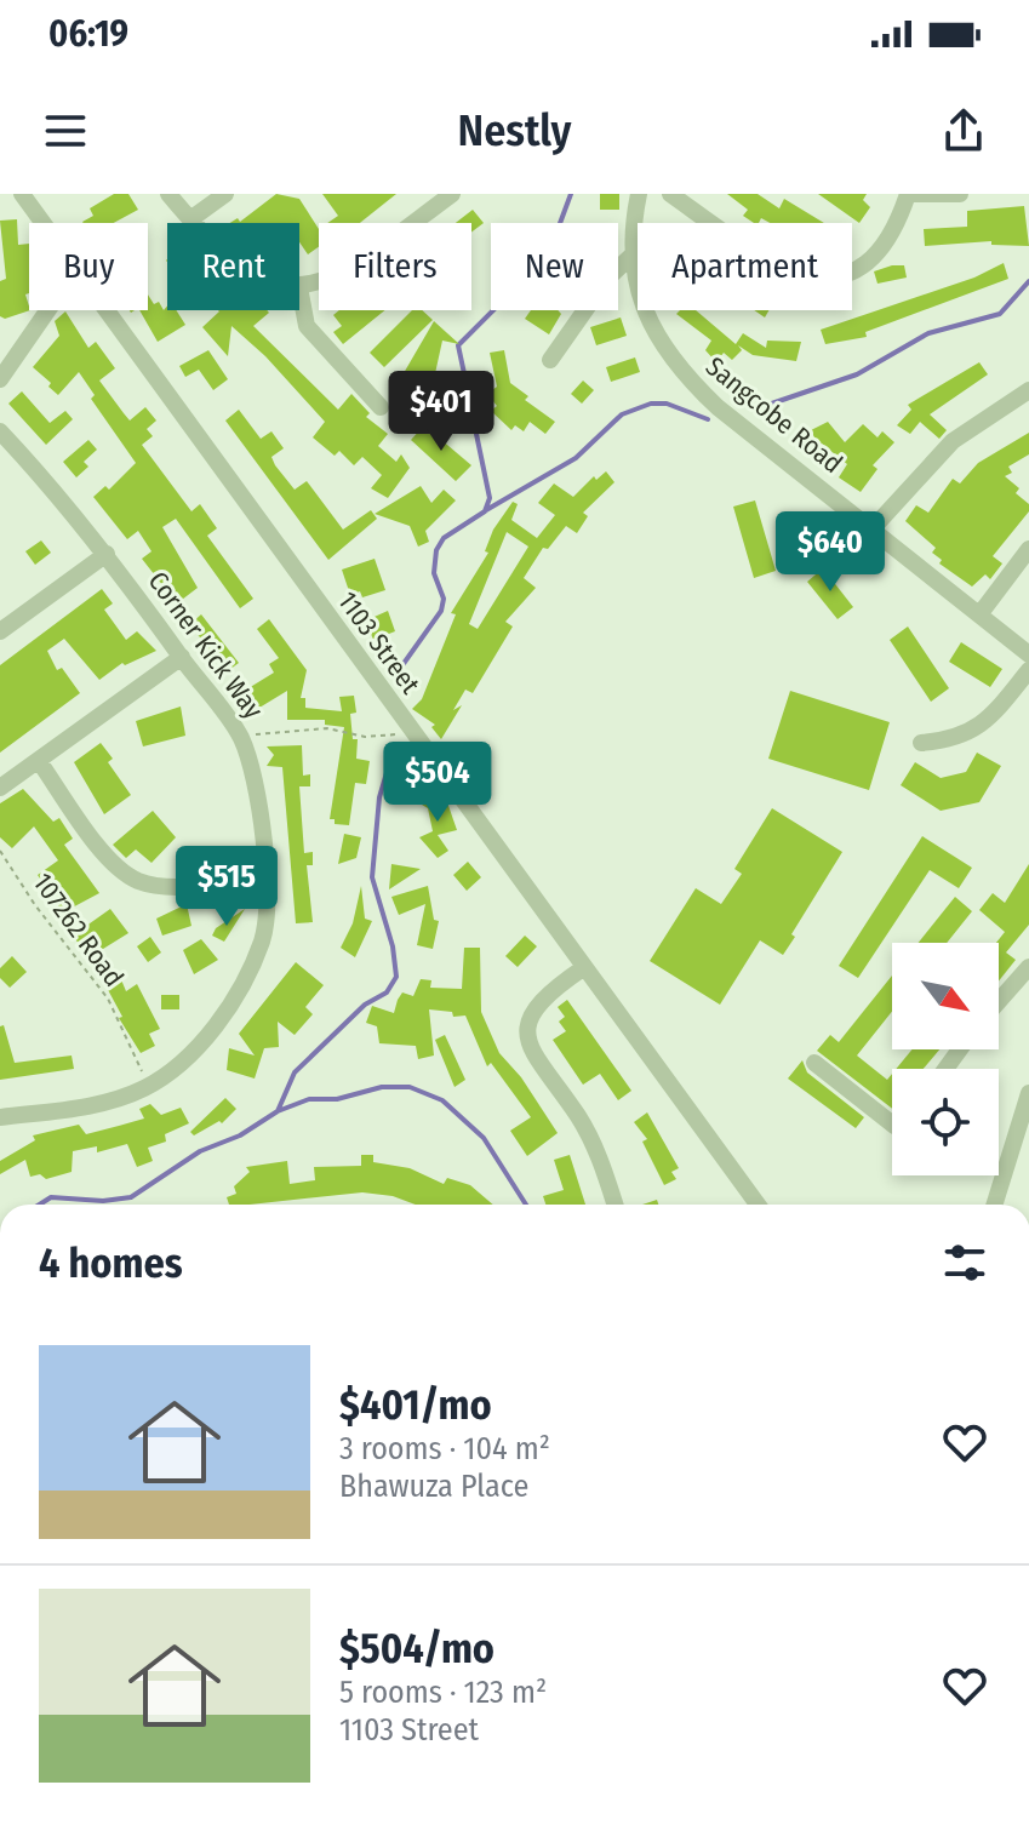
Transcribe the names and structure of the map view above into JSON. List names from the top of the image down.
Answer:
{
  "streets": {
    "street": ["Sangcobe Road", "1103 Street", "Corner Kick Way"],
    "path": ["107262 Road"]
  },
  "crossings": [
    ["Corner Kick Way", "107262 Road"]
  ],
  "north": "bottom right",
  "page": {
    "status": "06:19",
    "header": "Nestly",
    "chip": [
      "Buy",
      "Rent",
      "Filters",
      "New",
      "Apartment"
    ],
    "price": [
      "$401",
      "$640",
      "$504",
      "$515"
    ],
    "heading": "4 homes",
    "list": [
      {
        "name": "$401/mo",
        "note": "3 rooms · 104 m² · Bhawuza Place"
      },
      {
        "name": "$504/mo",
        "note": "5 rooms · 123 m² · 1103 Street"
      }
    ]
  }
}
